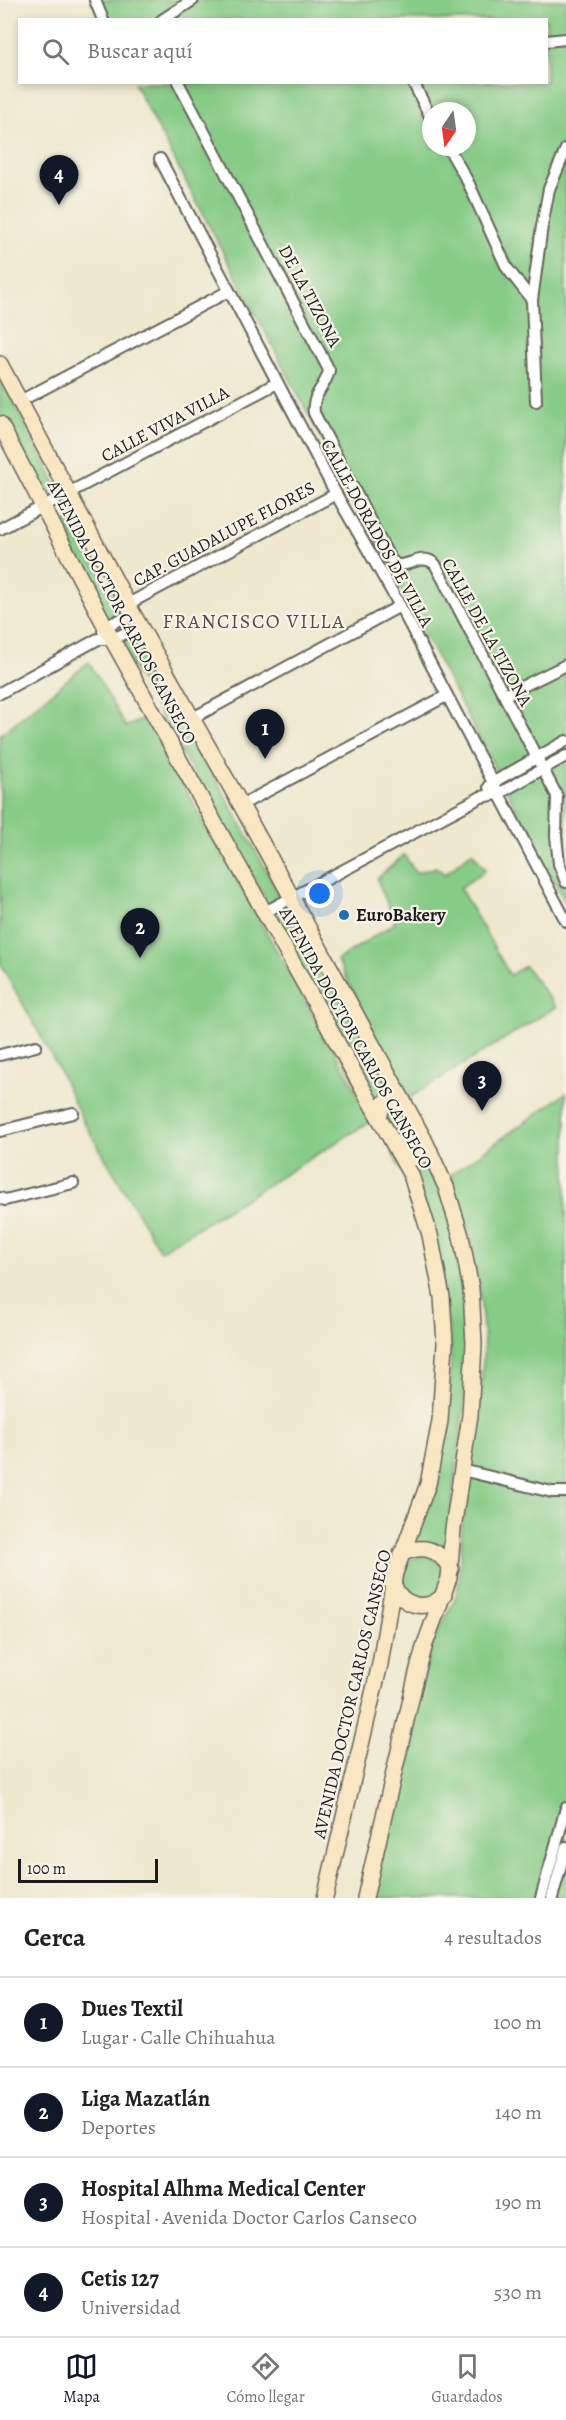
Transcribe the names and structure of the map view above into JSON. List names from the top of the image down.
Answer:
{
  "streets": {
    "main road": ["AVENIDA DOCTOR CARLOS CANSECO"],
    "street": [
      "DE LA TIZONA",
      "CALLE VIVA VILLA",
      "CALLE DORADOS DE VILLA",
      "CAP. GUADALUPE FLORES",
      "CALLE DE LA TIZONA"
    ]
  },
  "crossings": [
    ["DE LA TIZONA", "CALLE DE LA TIZONA"],
    ["CALLE VIVA VILLA", "CALLE DORADOS DE VILLA"],
    ["CALLE VIVA VILLA", "AVENIDA DOCTOR CARLOS CANSECO"],
    ["CALLE DORADOS DE VILLA", "CAP. GUADALUPE FLORES"],
    ["CAP. GUADALUPE FLORES", "AVENIDA DOCTOR CARLOS CANSECO"]
  ],
  "districts": ["FRANCISCO VILLA"],
  "places": ["EuroBakery"],
  "scale_bar": "100 m",
  "north": "bottom",
  "page": {
    "search": "Buscar aquí",
    "pins": [
      "4",
      "1",
      "2",
      "3"
    ],
    "scale": "100 m",
    "heading": ["Cerca", "4 resultados"],
    "list": [
      {
        "mark": "1",
        "name": "Dues Textil",
        "note": "Lugar · Calle Chihuahua",
        "value": "100 m"
      },
      {
        "mark": "2",
        "name": "Liga Mazatlán",
        "note": "Deportes",
        "value": "140 m"
      },
      {
        "mark": "3",
        "name": "Hospital Alhma Medical Center",
        "note": "Hospital · Avenida Doctor Carlos Canseco",
        "value": "190 m"
      },
      {
        "mark": "4",
        "name": "Cetis 127",
        "note": "Universidad",
        "value": "530 m"
      }
    ],
    "nav": ["Mapa", "Cómo llegar", "Guardados"]
  }
}
